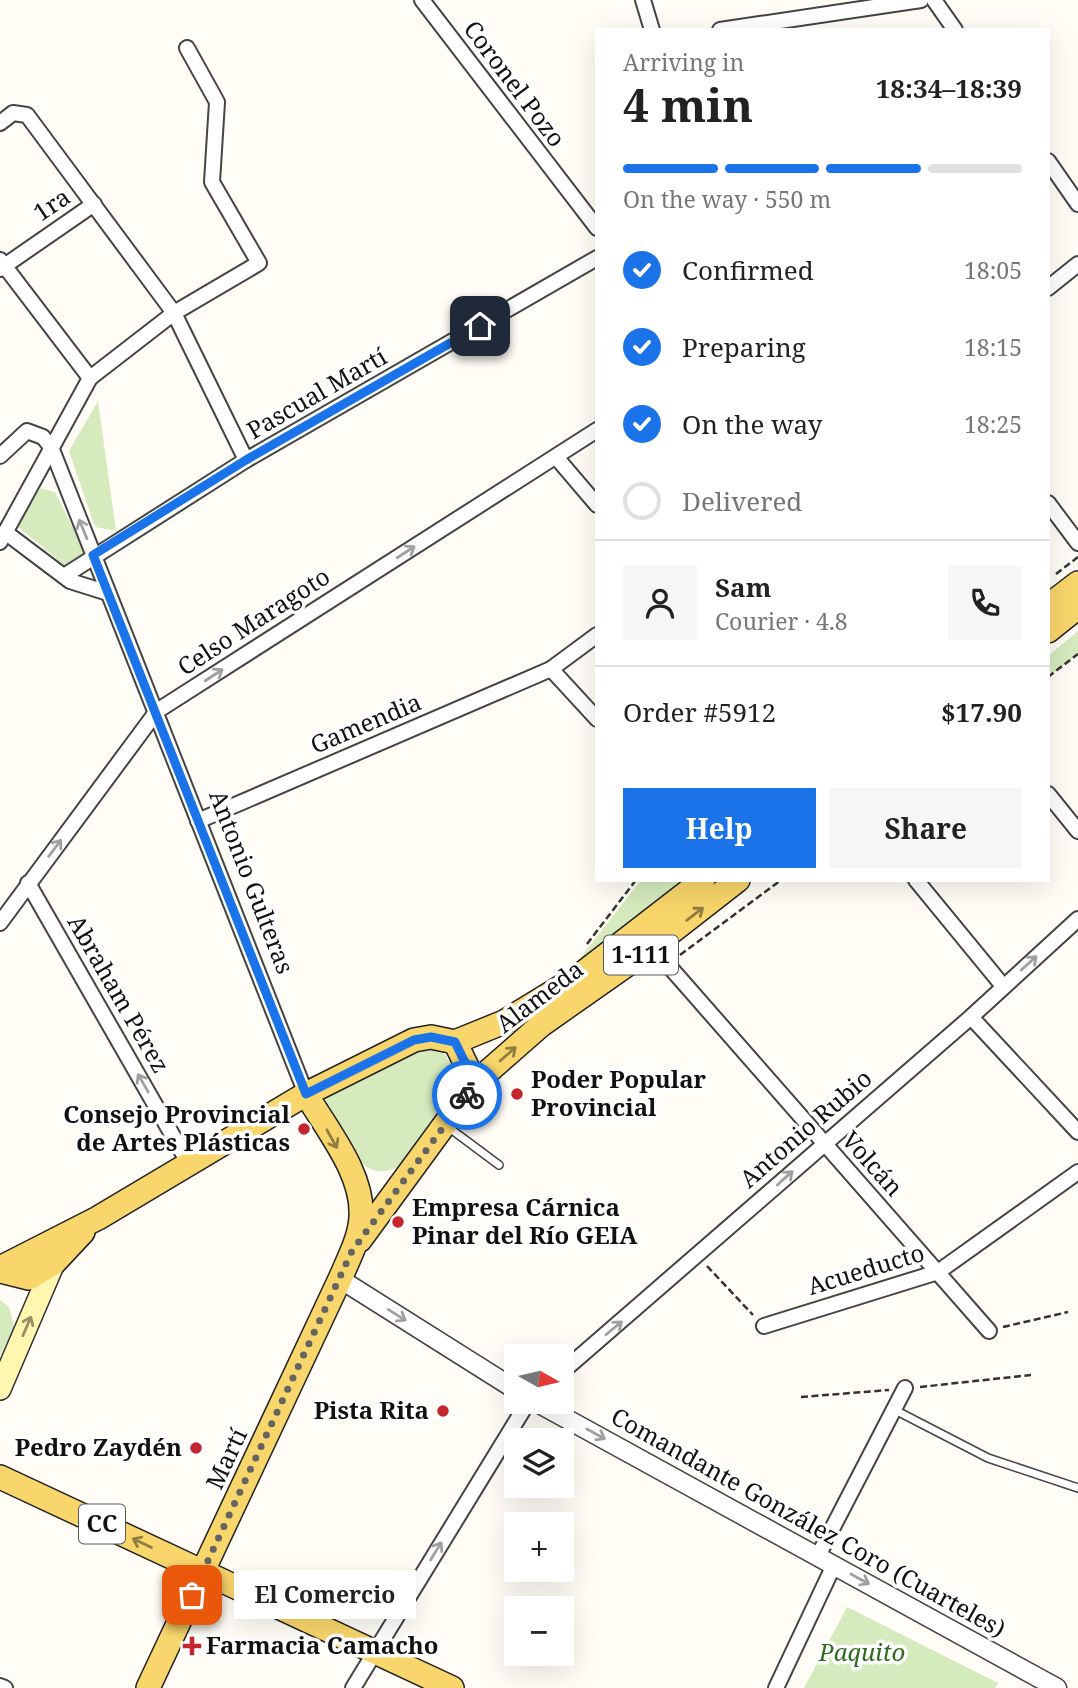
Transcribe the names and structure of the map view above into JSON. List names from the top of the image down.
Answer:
{
  "streets": {
    "main road": [
      "Antonio Gulteras",
      "1-111",
      "Alameda",
      "Martí",
      "CC"
    ],
    "street": [
      "Coronel Pozo",
      "1ra",
      "Pascual Martí",
      "Celso Maragoto",
      "Gamendia",
      "Abraham Pérez",
      "Antonio Rubio",
      "Volcán",
      "Acueducto",
      "Comandante González Coro (Cuarteles)"
    ]
  },
  "crossings": [
    ["Pascual Martí", "Antonio Gulteras"],
    ["Celso Maragoto", "Antonio Gulteras"],
    ["Celso Maragoto", "Abraham Pérez"],
    ["Gamendia", "Antonio Gulteras"],
    ["Antonio Gulteras", "Alameda"],
    ["Antonio Gulteras", "Martí"],
    ["Abraham Pérez", "Alameda"],
    ["Alameda", "Volcán"],
    ["Alameda", "Martí"],
    ["Antonio Rubio", "Volcán"],
    ["Volcán", "Acueducto"],
    ["Martí", "CC"]
  ],
  "one_way": [
    "Celso Maragoto",
    "Abraham Pérez",
    "Antonio Rubio",
    "Comandante González Coro (Cuarteles)"
  ],
  "parks": ["Paquito"],
  "places": {
    "other": [
      "Poder Popular Provincial",
      "Consejo Provincial de Artes Plásticas",
      "Empresa Cárnica Pinar del Río GEIA",
      "Pista Rita",
      "Pedro Zaydén",
      "El Comercio"
    ],
    "health": ["Farmacia Camacho"]
  },
  "north": "right",
  "page": {
    "heading": ["4 min", "Arriving in", "18:34–18:39"],
    "panel": [
      "Sam",
      "Courier · 4.8",
      "Order #5912",
      "$17.90"
    ],
    "bar": "On the way · 550 m",
    "list": [
      ["Confirmed", "18:05"],
      ["Preparing", "18:15"],
      ["On the way", "18:25"],
      "Delivered"
    ],
    "buttons": ["Help", "Share"],
    "map_buttons": ["+", "−"],
    "bubble": "El Comercio"
  }
}
